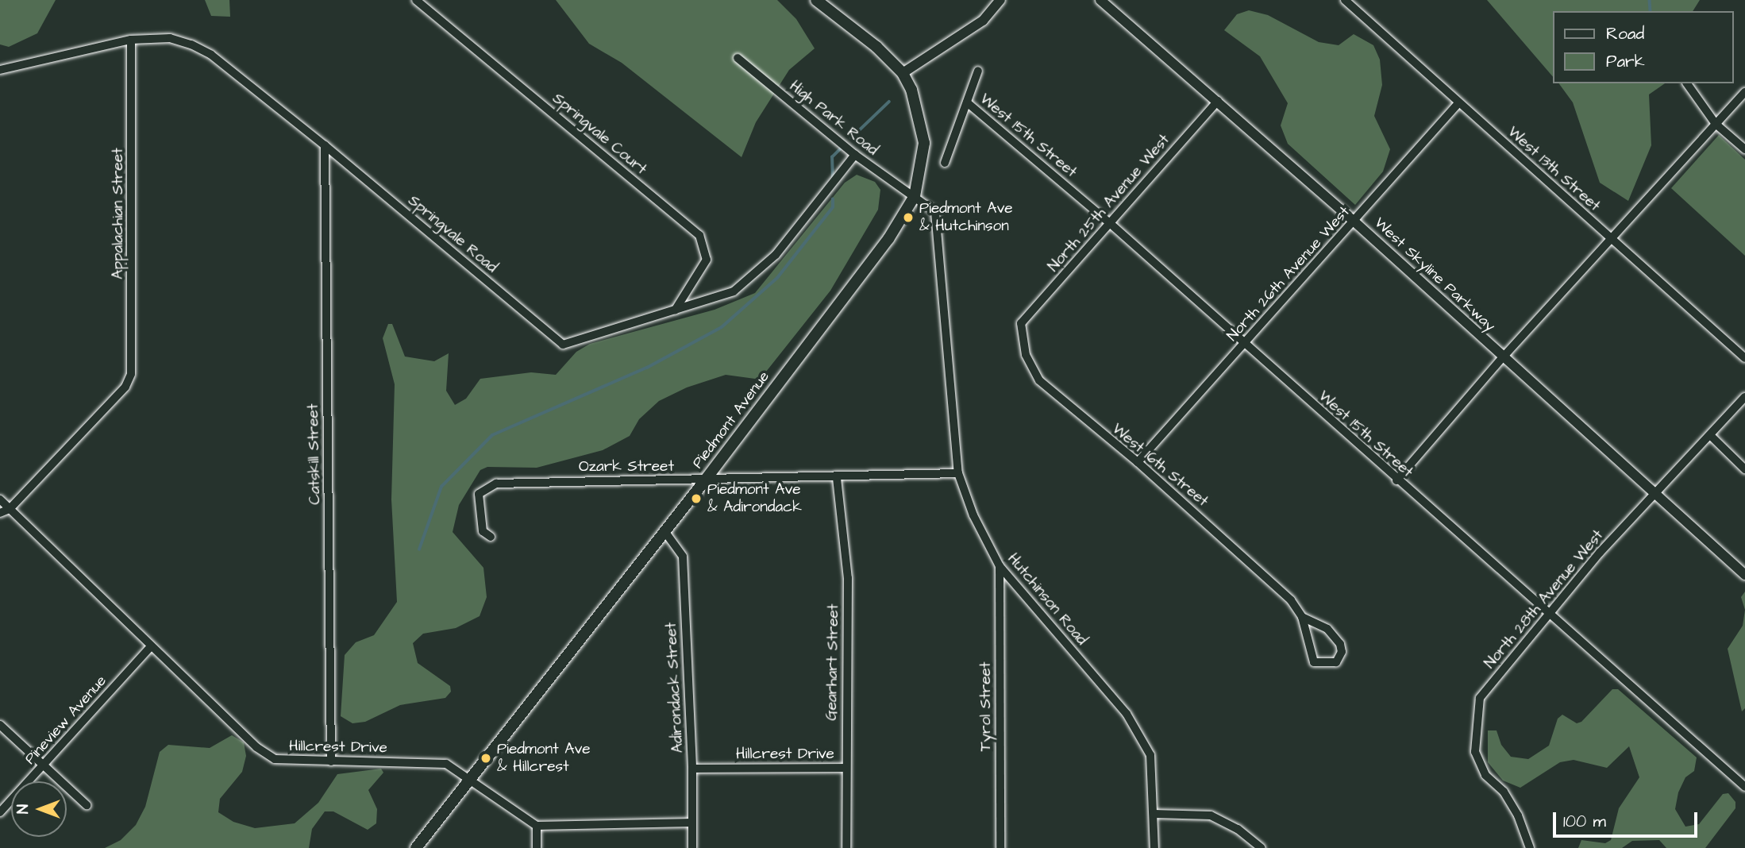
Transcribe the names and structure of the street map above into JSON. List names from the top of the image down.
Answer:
{
  "streets": {
    "main road": ["Piedmont Avenue"],
    "street": [
      "High Park Road",
      "Springvale Court",
      "West 15th Street",
      "West 13th Street",
      "North 25th Avenue West",
      "Appalachian Street",
      "Springvale Road",
      "North 26th Avenue West",
      "West Skyline Parkway",
      "Catskill Street",
      "West 16th Street",
      "Ozark Street",
      "Hutchinson Road",
      "North 28th Avenue West",
      "Gearhart Street",
      "Adirondack Street",
      "Tyrol Street",
      "Pineview Avenue",
      "Hillcrest Drive"
    ]
  },
  "crossings": [
    ["High Park Road", "Springvale Road"],
    ["High Park Road", "Piedmont Avenue"],
    ["High Park Road", "Hutchinson Road"],
    ["Springvale Court", "Springvale Road"],
    ["West 15th Street", "North 25th Avenue West"],
    ["West 15th Street", "North 26th Avenue West"],
    ["West 15th Street", "North 28th Avenue West"],
    ["West 13th Street", "North 26th Avenue West"],
    ["North 25th Avenue West", "West Skyline Parkway"],
    ["North 25th Avenue West", "West 16th Street"],
    ["Appalachian Street", "Springvale Road"],
    ["Appalachian Street", "Hillcrest Drive"],
    ["Springvale Road", "Catskill Street"],
    ["North 26th Avenue West", "West Skyline Parkway"],
    ["North 26th Avenue West", "West 16th Street"],
    ["West Skyline Parkway", "North 28th Avenue West"],
    ["Piedmont Avenue", "Ozark Street"],
    ["Piedmont Avenue", "Hutchinson Road"],
    ["Piedmont Avenue", "Adirondack Street"],
    ["Piedmont Avenue", "Hillcrest Drive"],
    ["Catskill Street", "Hillcrest Drive"],
    ["Ozark Street", "Hutchinson Road"],
    ["Ozark Street", "Gearhart Street"],
    ["Hutchinson Road", "Tyrol Street"],
    ["Gearhart Street", "Hillcrest Drive"],
    ["Adirondack Street", "Hillcrest Drive"],
    ["Pineview Avenue", "Hillcrest Drive"]
  ],
  "places": ["Piedmont Ave & Hutchinson", "Piedmont Ave & Adirondack", "Piedmont Ave & Hillcrest"],
  "legend": ["Road", "Park"],
  "scale_bar": "100 m",
  "north": "left"
}
